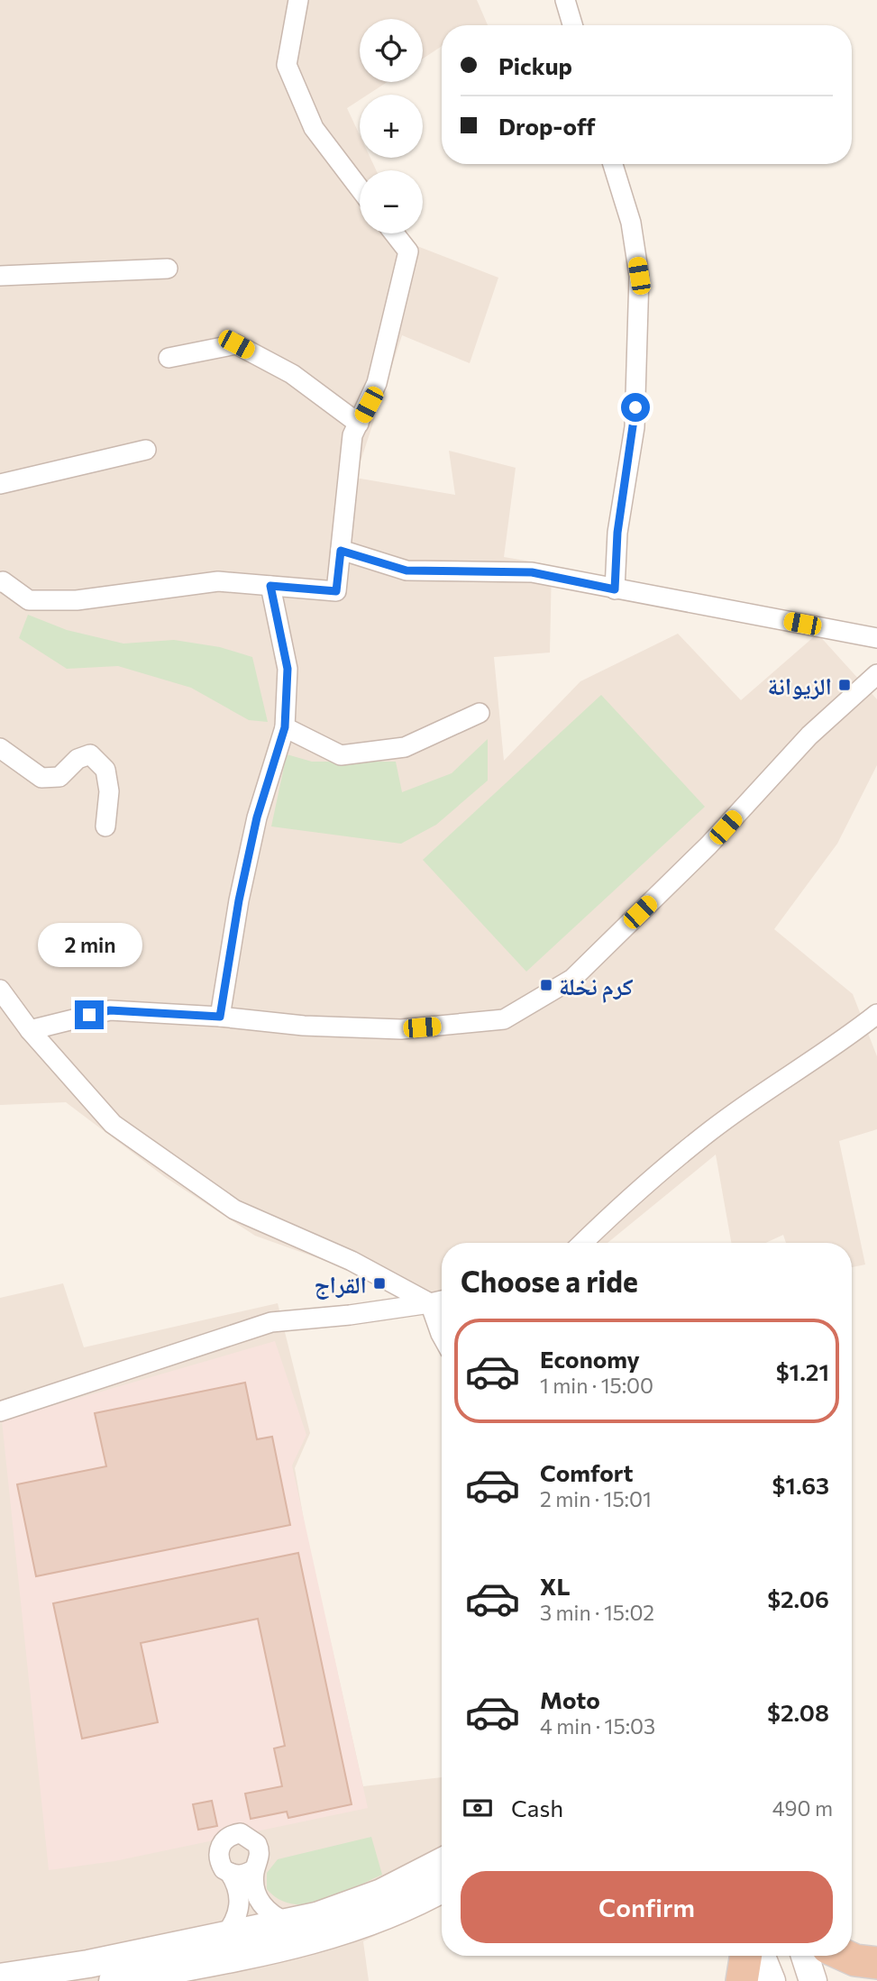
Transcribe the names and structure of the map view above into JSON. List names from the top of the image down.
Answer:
{
  "places": {
    "transit": ["الزيوانة", "كرم نخلة", "القراج"]
  },
  "page": {
    "map_buttons": ["+", "−"],
    "banner": ["Pickup", "Drop-off"],
    "bubble": "2 min",
    "heading": "Choose a ride",
    "list": [
      {
        "name": "Economy",
        "note": "1 min · 15:00",
        "value": "$1.21"
      },
      {
        "name": "Comfort",
        "note": "2 min · 15:01",
        "value": "$1.63"
      },
      {
        "name": "XL",
        "note": "3 min · 15:02",
        "value": "$2.06"
      },
      {
        "name": "Moto",
        "note": "4 min · 15:03",
        "value": "$2.08"
      }
    ],
    "pay": ["Cash", "490 m"],
    "buttons": "Confirm"
  }
}
